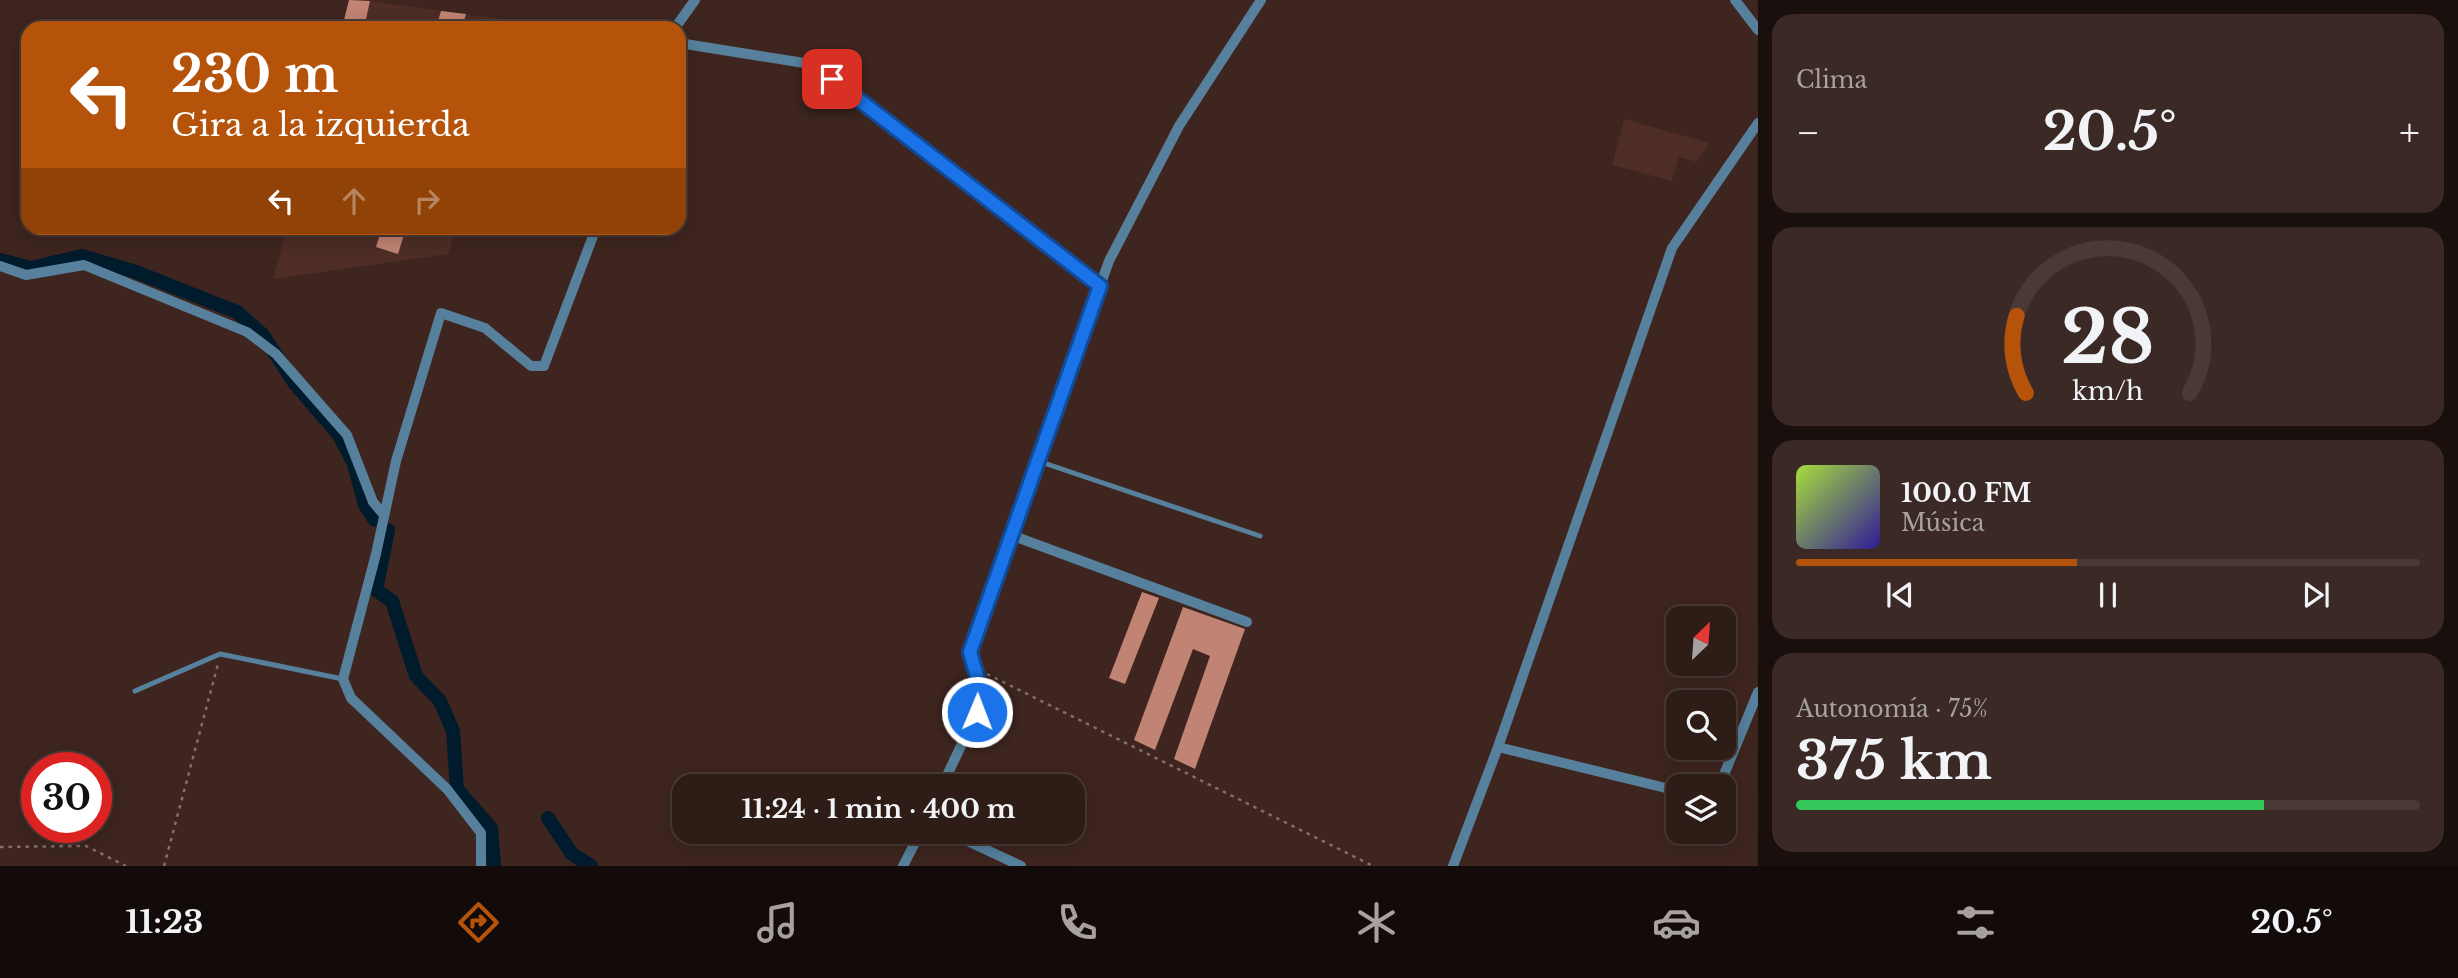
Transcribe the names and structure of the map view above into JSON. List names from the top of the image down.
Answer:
{
  "north": "top right",
  "page": {
    "tile": [
      "Clima",
      ["Autonomía · 75%", "375 km"]
    ],
    "turn": ["230 m", "Gira a la izquierda"],
    "heat": ["−", "20.5°", "+"],
    "song": ["100.0 FM", "Música"],
    "limit": "30",
    "trip": "11:24 · 1 min · 400 m",
    "tabs": ["11:23", "20.5°"],
    "gauge": ["28", "km/h"]
  }
}
